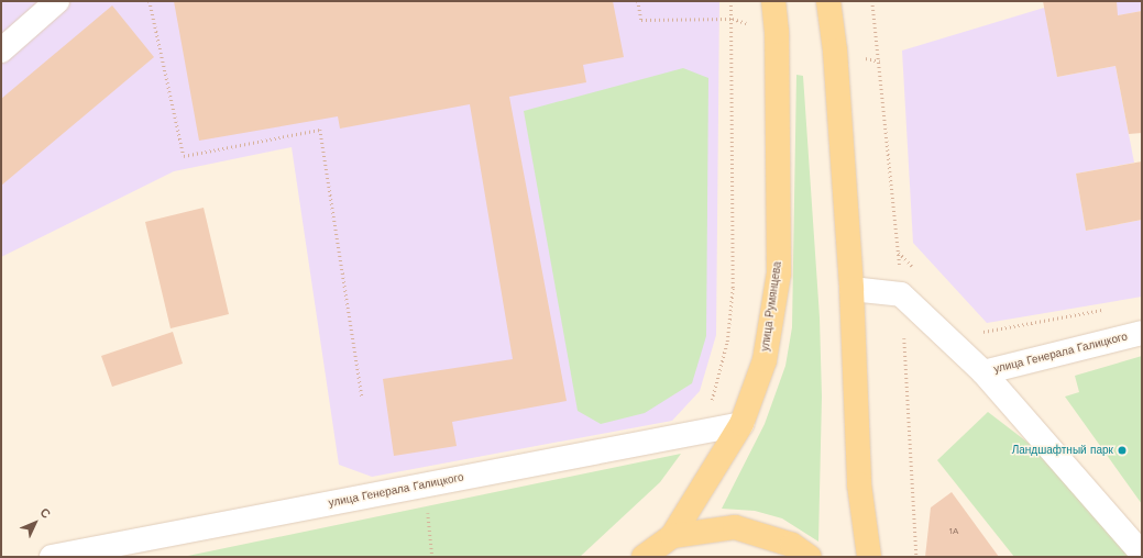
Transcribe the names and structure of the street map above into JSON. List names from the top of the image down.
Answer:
{
  "streets": {
    "main road": ["улица Румянцева"],
    "street": ["улица Генерала Галицкого"]
  },
  "crossings": [
    ["улица Румянцева", "улица Генерала Галицкого"]
  ],
  "places": ["Ландшафтный парк"],
  "house_numbers": ["1А"],
  "north": "top right"
}
